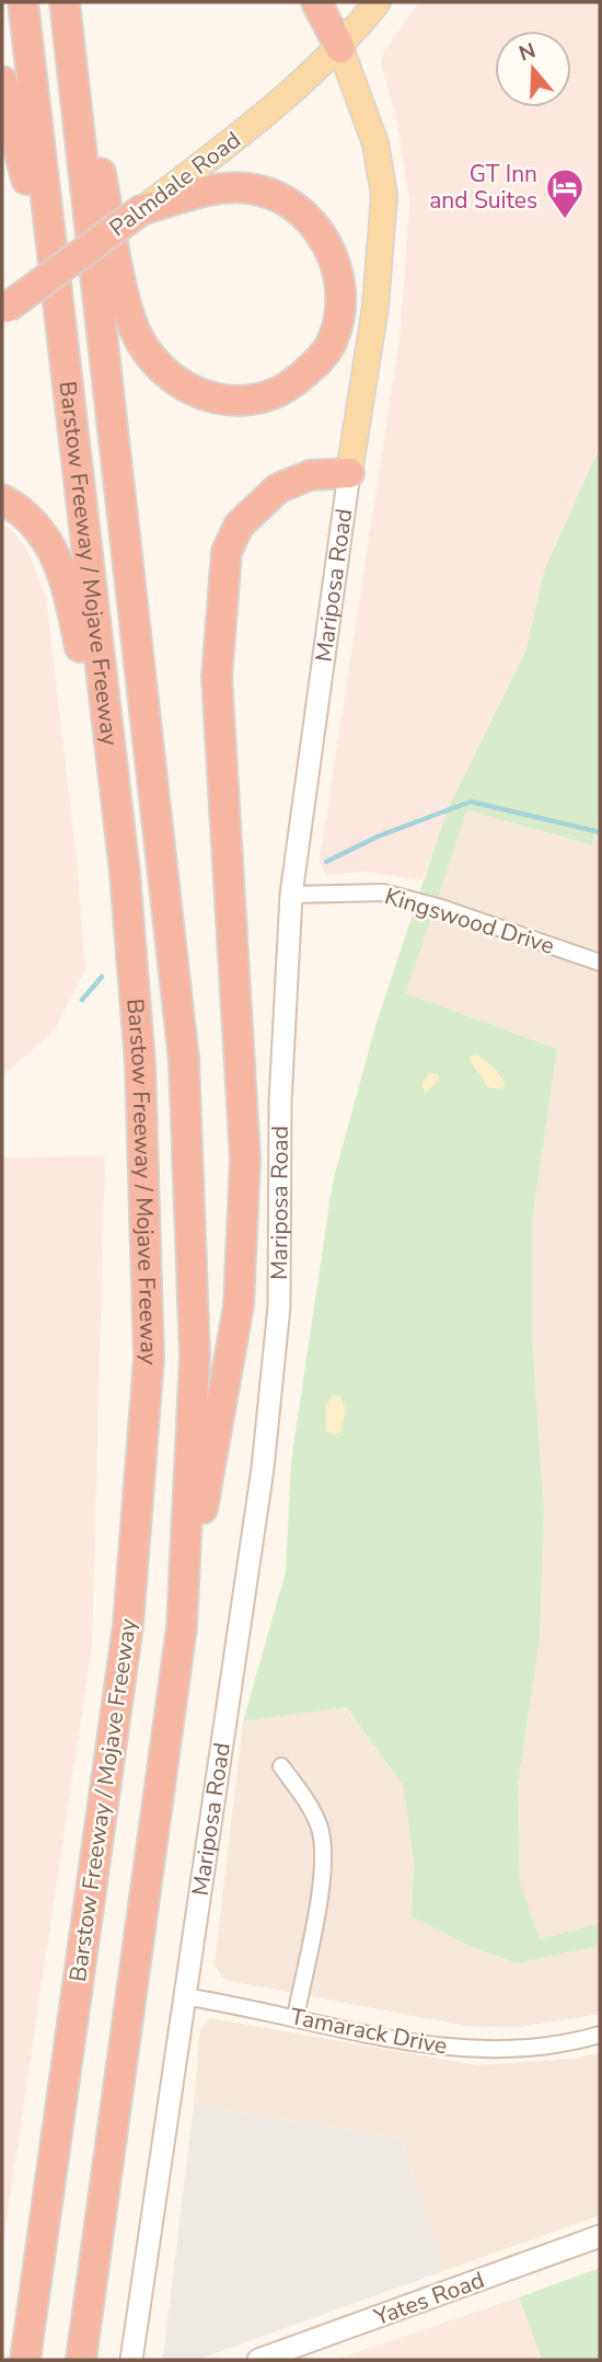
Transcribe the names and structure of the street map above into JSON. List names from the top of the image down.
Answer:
{
  "streets": {
    "highway": ["Palmdale Road", "Barstow Freeway / Mojave Freeway"],
    "main road": ["Mariposa Road", "Yates Road"],
    "street": ["Kingswood Drive", "Tamarack Drive"]
  },
  "crossings": [
    ["Palmdale Road", "Mariposa Road"],
    ["Mariposa Road", "Kingswood Drive"],
    ["Mariposa Road", "Tamarack Drive"]
  ],
  "places": {
    "hotel": ["GT Inn and Suites"]
  },
  "north": "top"
}
